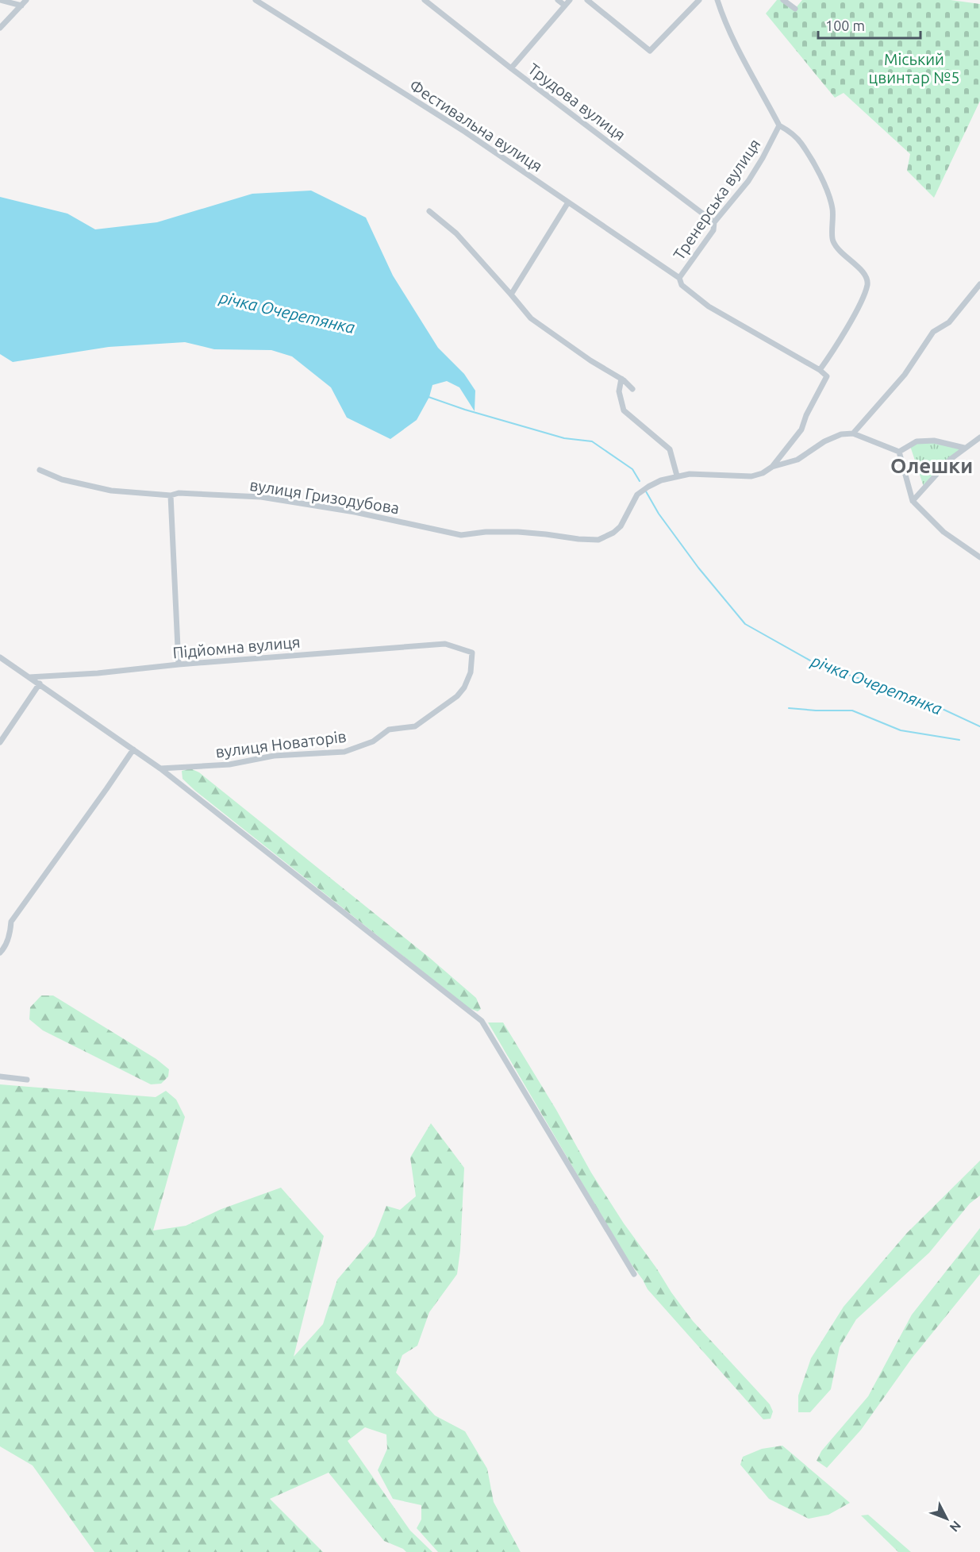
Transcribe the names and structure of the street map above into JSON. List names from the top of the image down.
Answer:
{
  "streets": {
    "street": [
      "Трудова вулиця",
      "Фестивальна вулиця",
      "Тренерська вулиця",
      "вулиця Гризодубова",
      "Підйомна вулиця",
      "вулиця Новаторів"
    ]
  },
  "crossings": [
    ["Трудова вулиця", "Тренерська вулиця"],
    ["Фестивальна вулиця", "Тренерська вулиця"],
    ["Підйомна вулиця", "вулиця Новаторів"]
  ],
  "districts": ["Олешки"],
  "water": ["річка Очеретянка"],
  "parks": ["Міський цвинтар №5"],
  "scale_bar": "100 m",
  "north": "bottom right"
}
